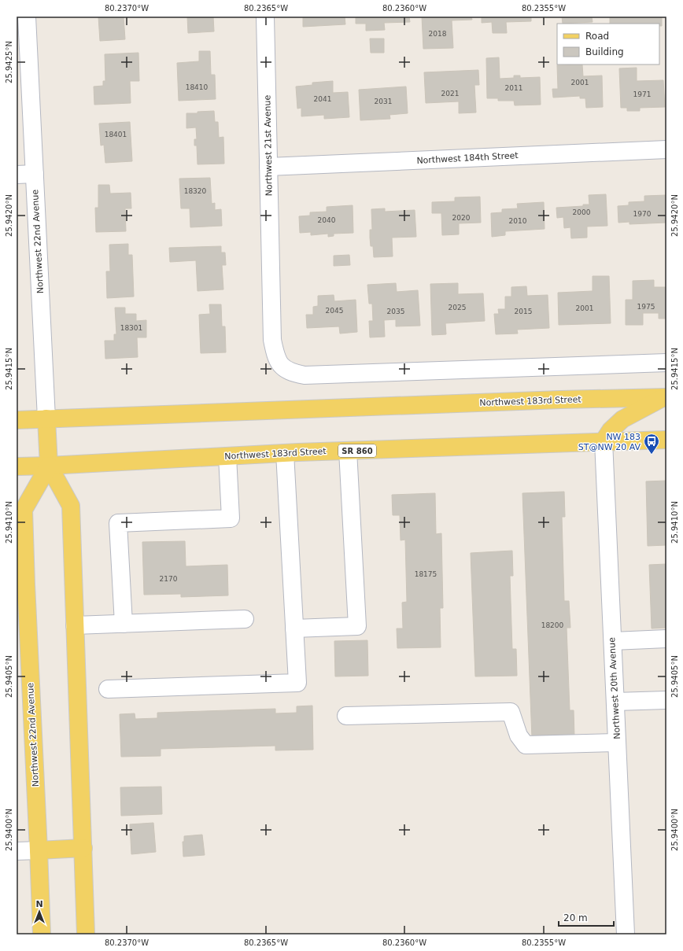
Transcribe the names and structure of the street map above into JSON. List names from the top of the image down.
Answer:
{
  "streets": {
    "main road": ["Northwest 22nd Avenue", "Northwest 183rd Street", "SR 860"],
    "street": ["Northwest 21st Avenue", "Northwest 184th Street", "Northwest 20th Avenue"]
  },
  "crossings": [
    ["Northwest 21st Avenue", "Northwest 184th Street"],
    ["Northwest 22nd Avenue", "Northwest 183rd Street"],
    ["Northwest 183rd Street", "Northwest 20th Avenue"]
  ],
  "places": {
    "bus stop": ["NW 183 ST@NW 20 AV"]
  },
  "house_numbers": [
    "2018",
    "2001",
    "18410",
    "2011",
    "2021",
    "1971",
    "2041",
    "2031",
    "18401",
    "18320",
    "2000",
    "1970",
    "2020",
    "2040",
    "2010",
    "1975",
    "2025",
    "2001",
    "2045",
    "2035",
    "2015",
    "18301",
    "18175",
    "2170",
    "18200"
  ],
  "legend": ["Road", "Building"],
  "scale_bar": "20 m",
  "north": "top",
  "coordinates": [
    "80.2370°W",
    "80.2365°W",
    "80.2360°W",
    "80.2355°W",
    "25.9425°N",
    "25.9420°N",
    "25.9415°N",
    "25.9410°N",
    "25.9405°N",
    "25.9400°N"
  ]
}
